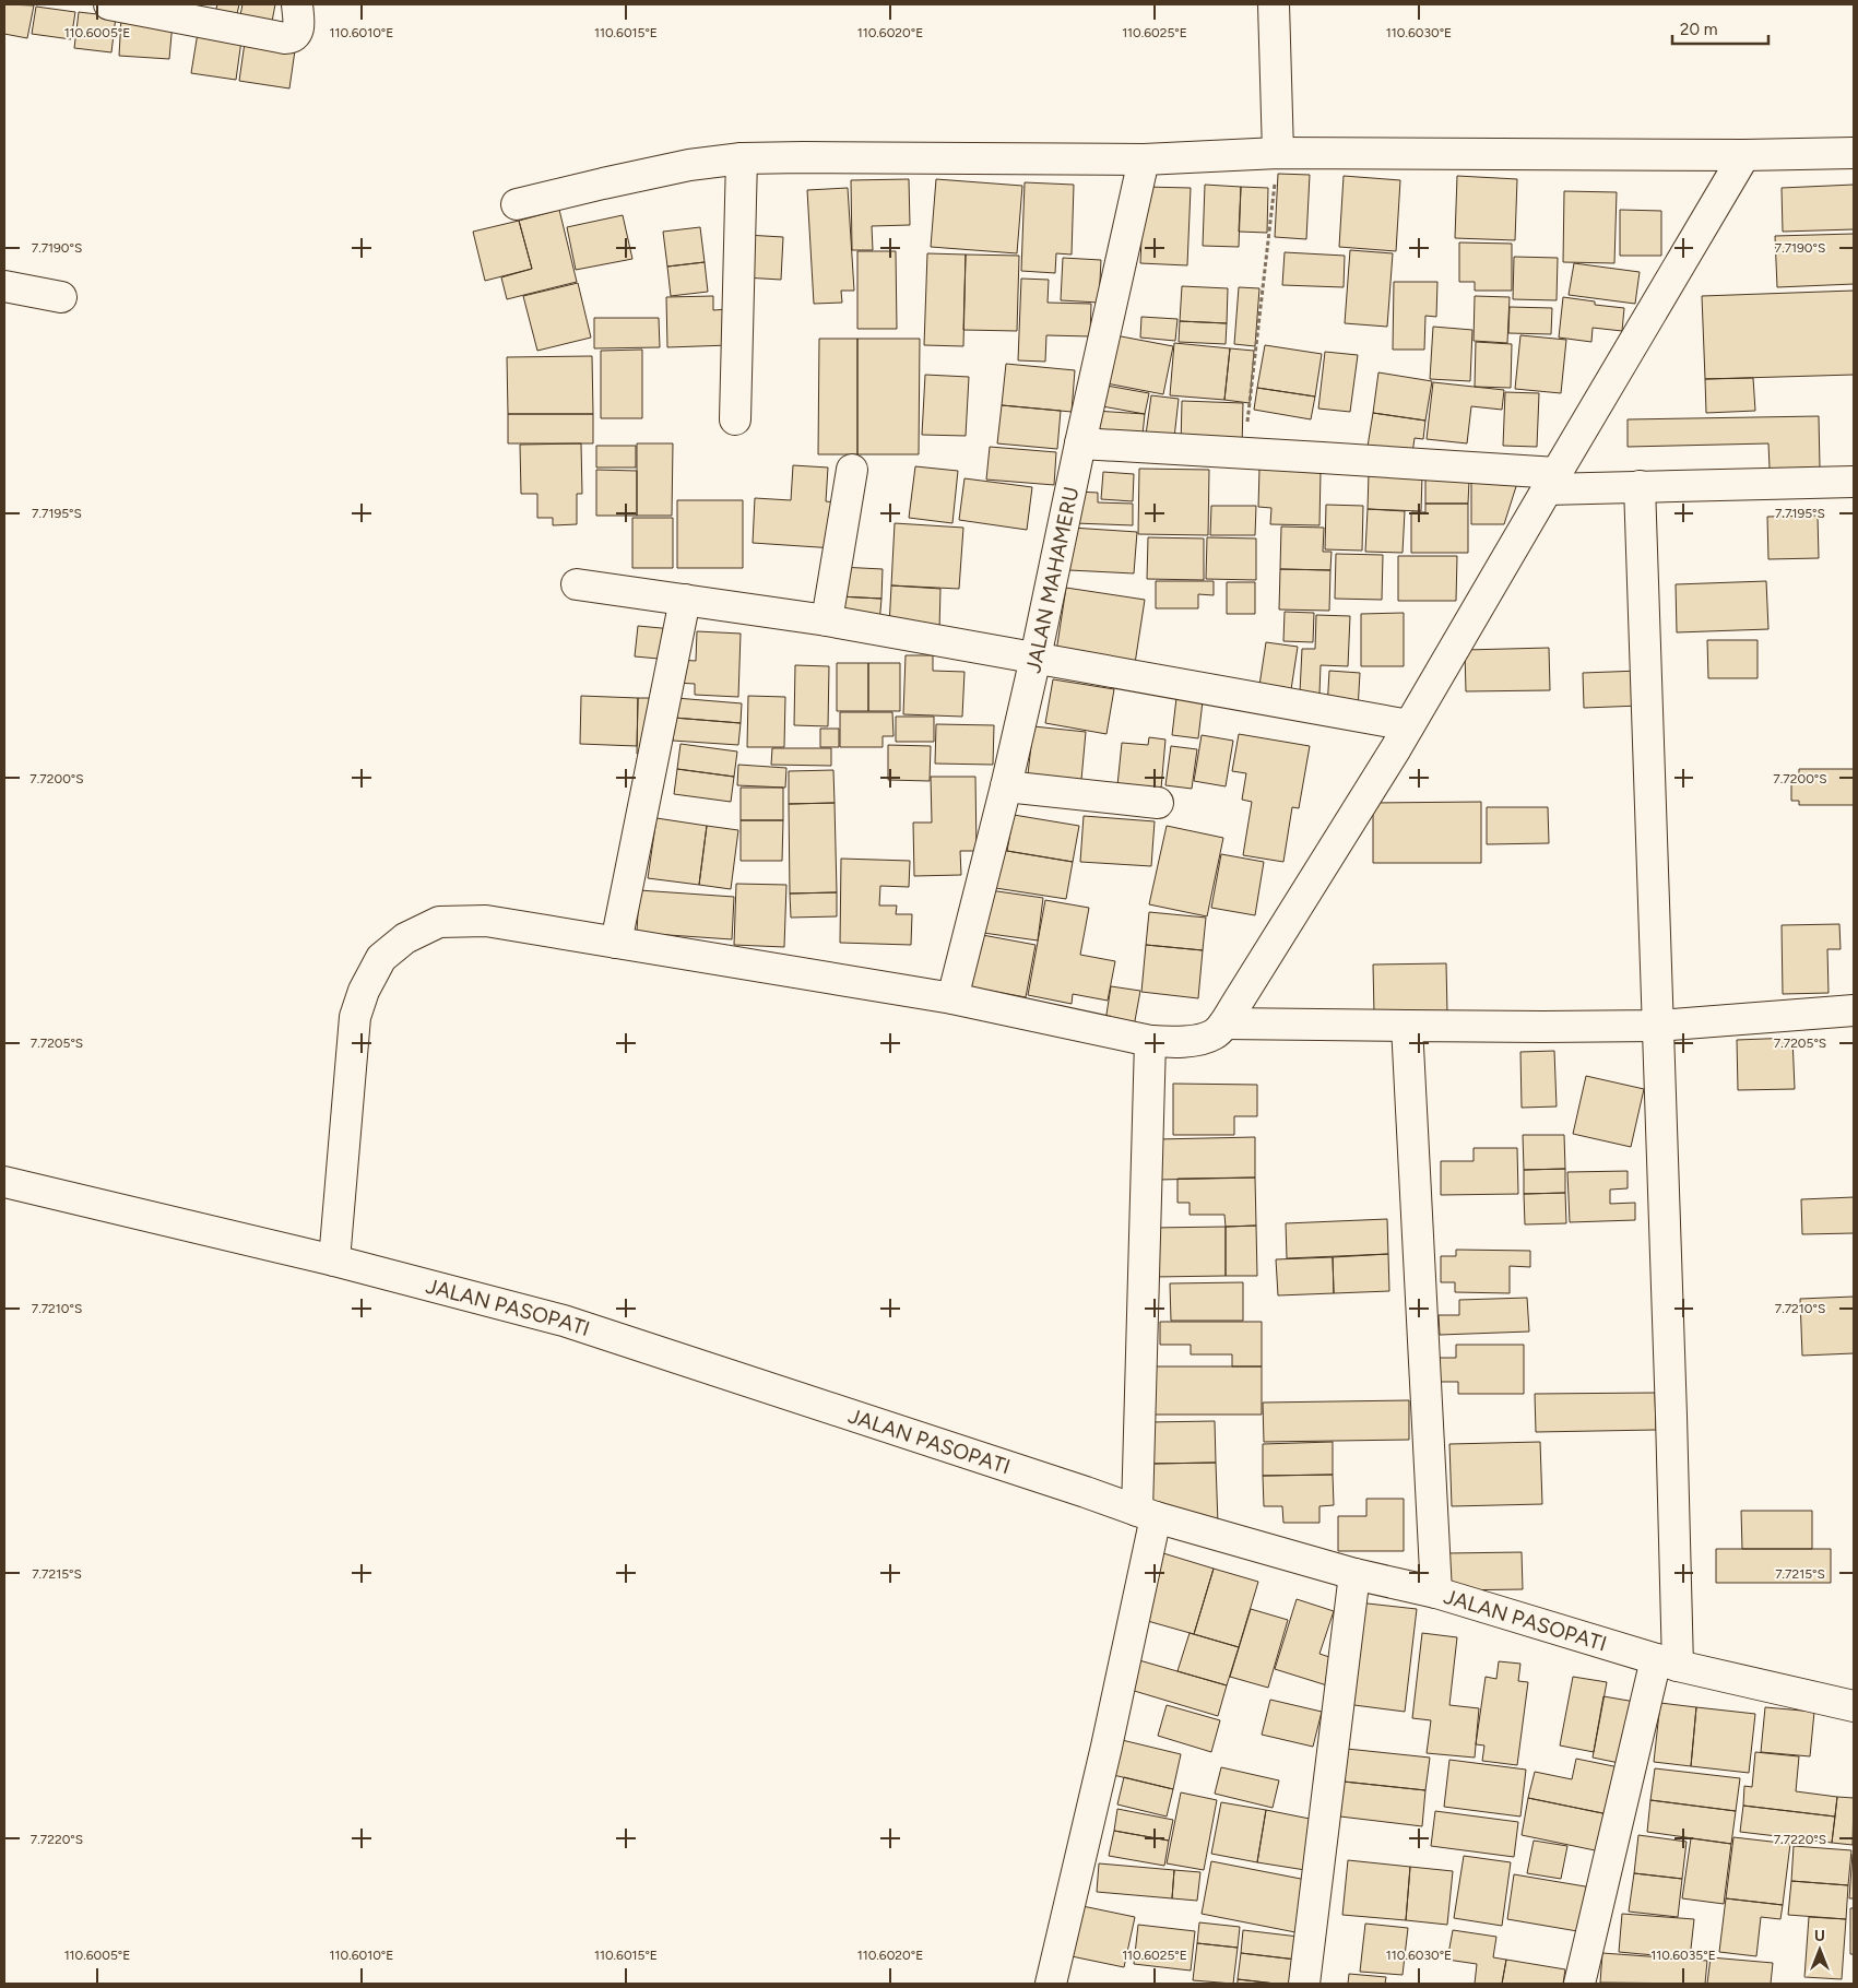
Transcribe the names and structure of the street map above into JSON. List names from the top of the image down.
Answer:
{
  "streets": {
    "street": ["JALAN MAHAMERU", "JALAN PASOPATI"]
  },
  "scale_bar": "20 m",
  "north": "top",
  "coordinates": [
    "110.6005°E",
    "110.6010°E",
    "110.6015°E",
    "110.6020°E",
    "110.6025°E",
    "110.6030°E",
    "7.7190°S",
    "7.7195°S",
    "7.7200°S",
    "7.7205°S",
    "7.7210°S",
    "7.7215°S",
    "7.7220°S",
    "110.6035°E"
  ]
}
